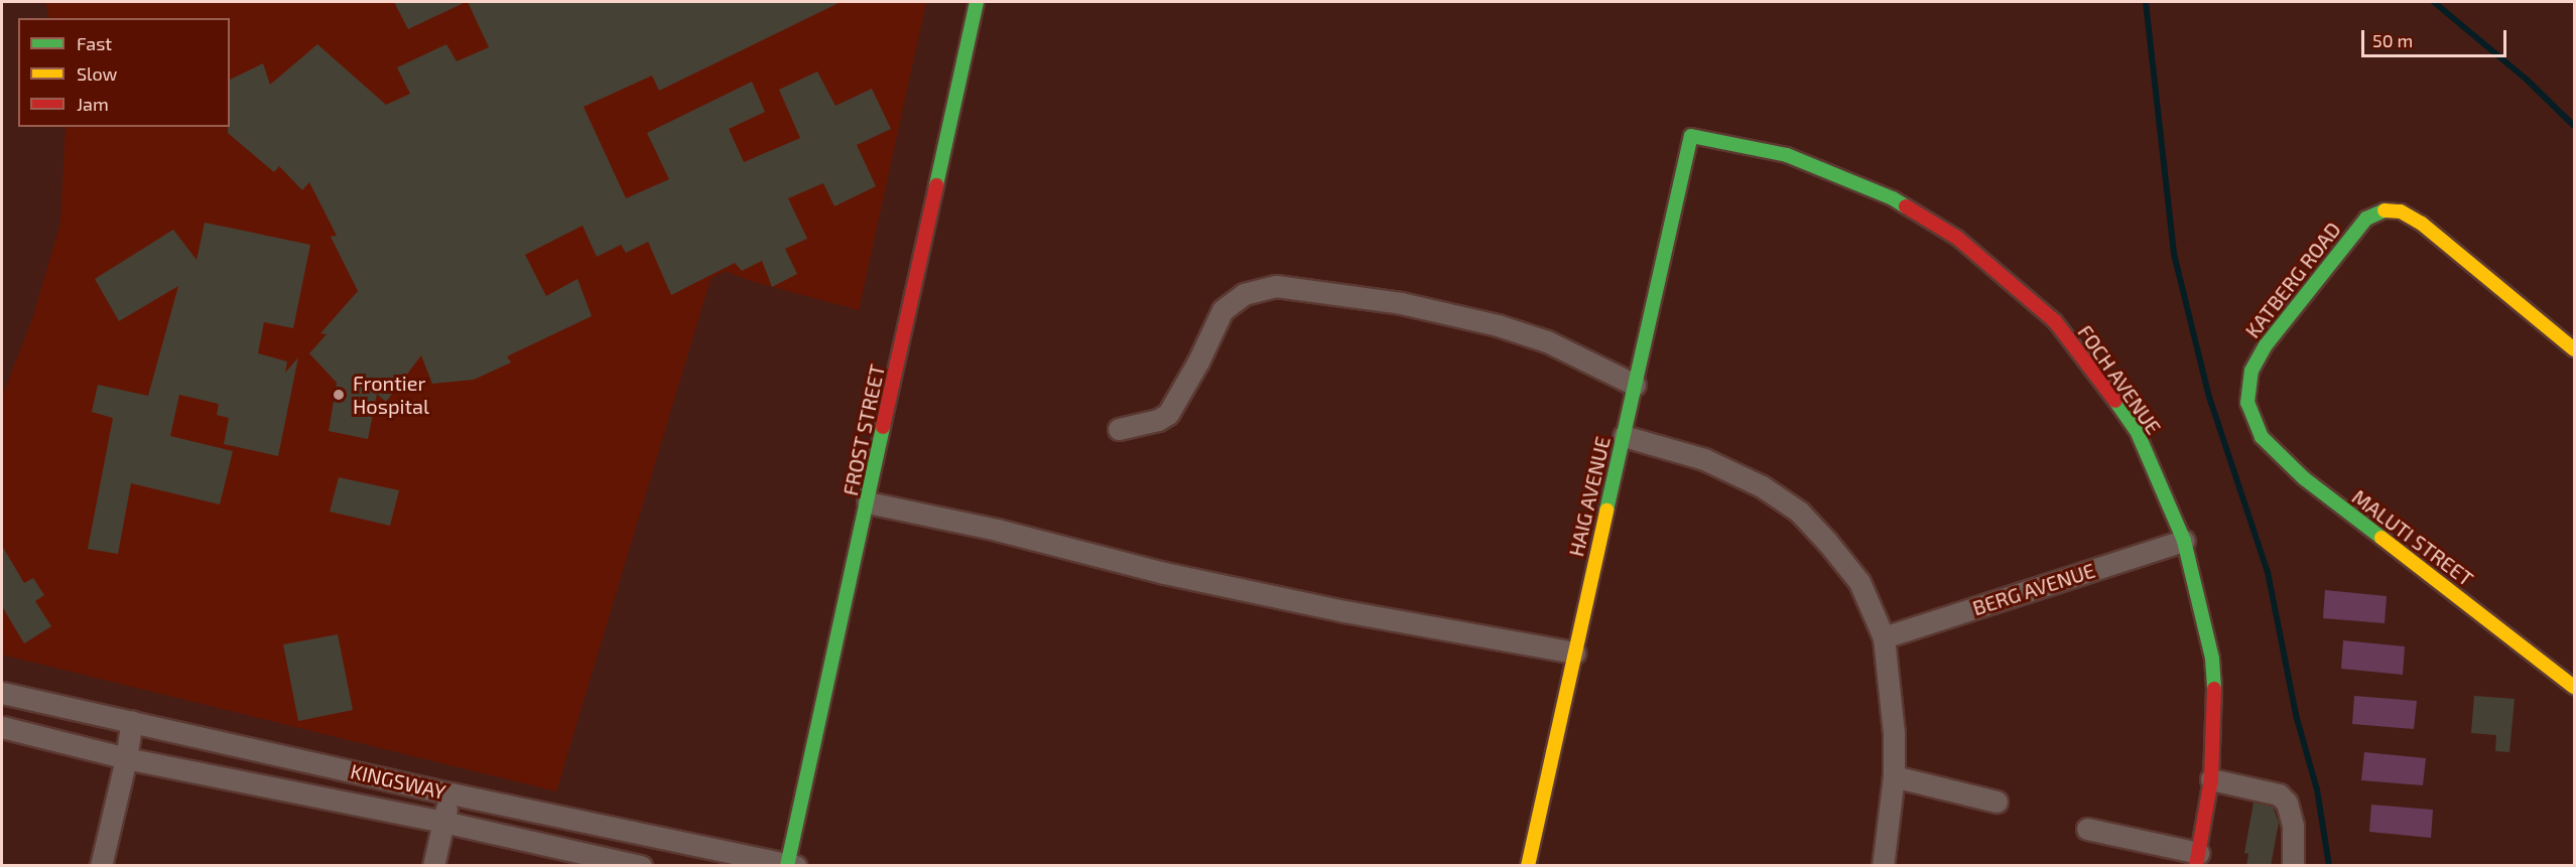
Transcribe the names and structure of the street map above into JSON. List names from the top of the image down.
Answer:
{
  "streets": {
    "street": [
      "KATBERG ROAD",
      "FOCH AVENUE",
      "FROST STREET",
      "HAIG AVENUE",
      "MALUTI STREET",
      "BERG AVENUE",
      "KINGSWAY"
    ]
  },
  "crossings": [
    ["KATBERG ROAD", "MALUTI STREET"],
    ["FOCH AVENUE", "HAIG AVENUE"],
    ["FOCH AVENUE", "BERG AVENUE"],
    ["FROST STREET", "KINGSWAY"]
  ],
  "places": ["Frontier Hospital"],
  "legend": ["Fast", "Slow", "Jam"],
  "scale_bar": "50 m"
}
